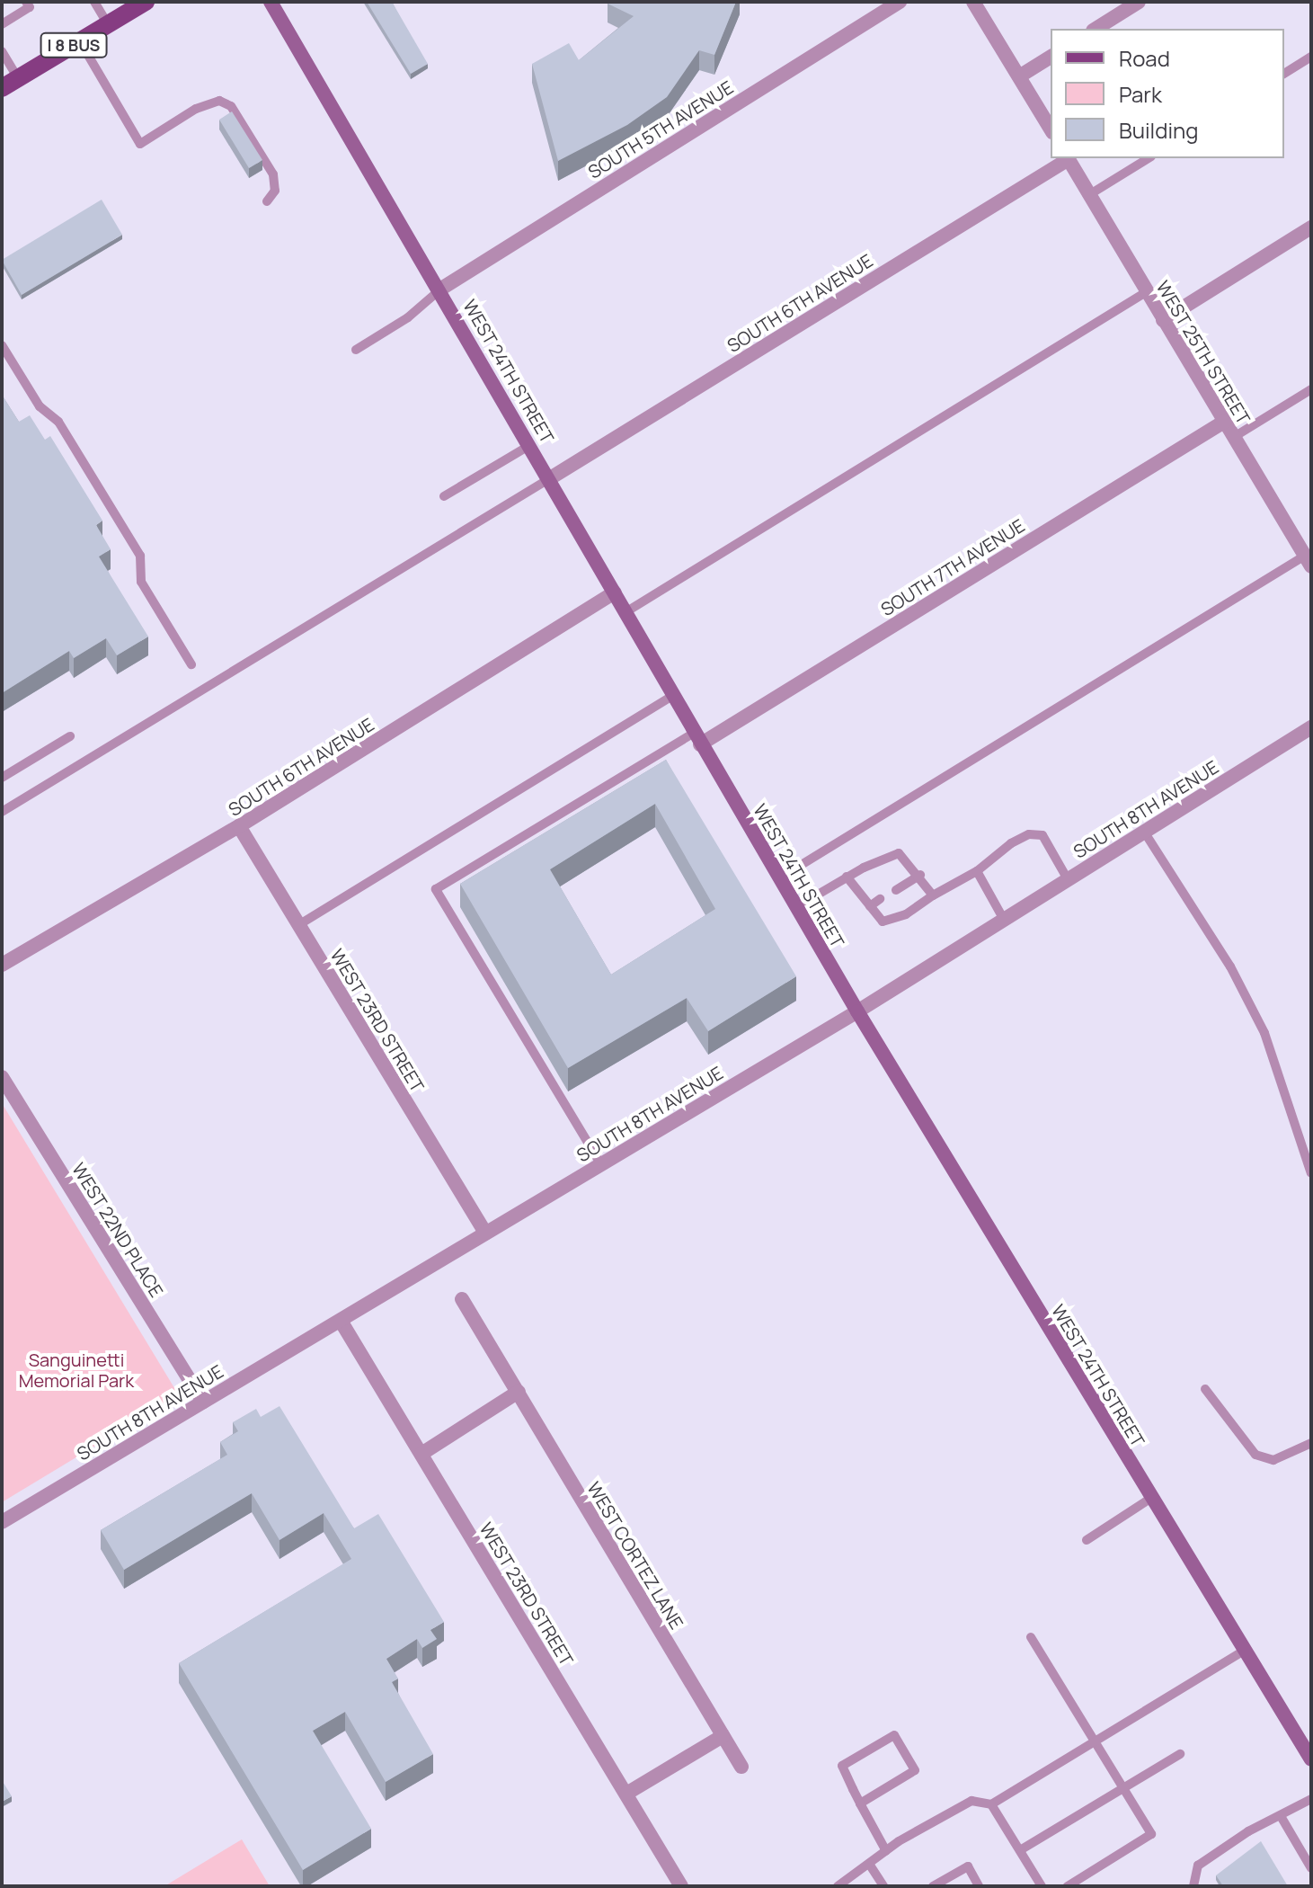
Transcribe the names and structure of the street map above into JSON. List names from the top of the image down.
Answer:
{
  "streets": {
    "main road": ["I 8 BUS", "WEST 24TH STREET"],
    "street": [
      "SOUTH 5TH AVENUE",
      "SOUTH 6TH AVENUE",
      "WEST 25TH STREET",
      "SOUTH 7TH AVENUE",
      "SOUTH 8TH AVENUE",
      "WEST 23RD STREET",
      "WEST 22ND PLACE",
      "WEST CORTEZ LANE"
    ]
  },
  "crossings": [
    ["SOUTH 5TH AVENUE", "WEST 24TH STREET"],
    ["SOUTH 6TH AVENUE", "WEST 24TH STREET"],
    ["SOUTH 6TH AVENUE", "WEST 23RD STREET"],
    ["WEST 25TH STREET", "SOUTH 7TH AVENUE"],
    ["WEST 24TH STREET", "SOUTH 7TH AVENUE"],
    ["WEST 24TH STREET", "SOUTH 8TH AVENUE"],
    ["SOUTH 8TH AVENUE", "WEST 23RD STREET"],
    ["SOUTH 8TH AVENUE", "WEST 22ND PLACE"]
  ],
  "parks": ["Sanguinetti Memorial Park"],
  "legend": ["Road", "Park", "Building"]
}
